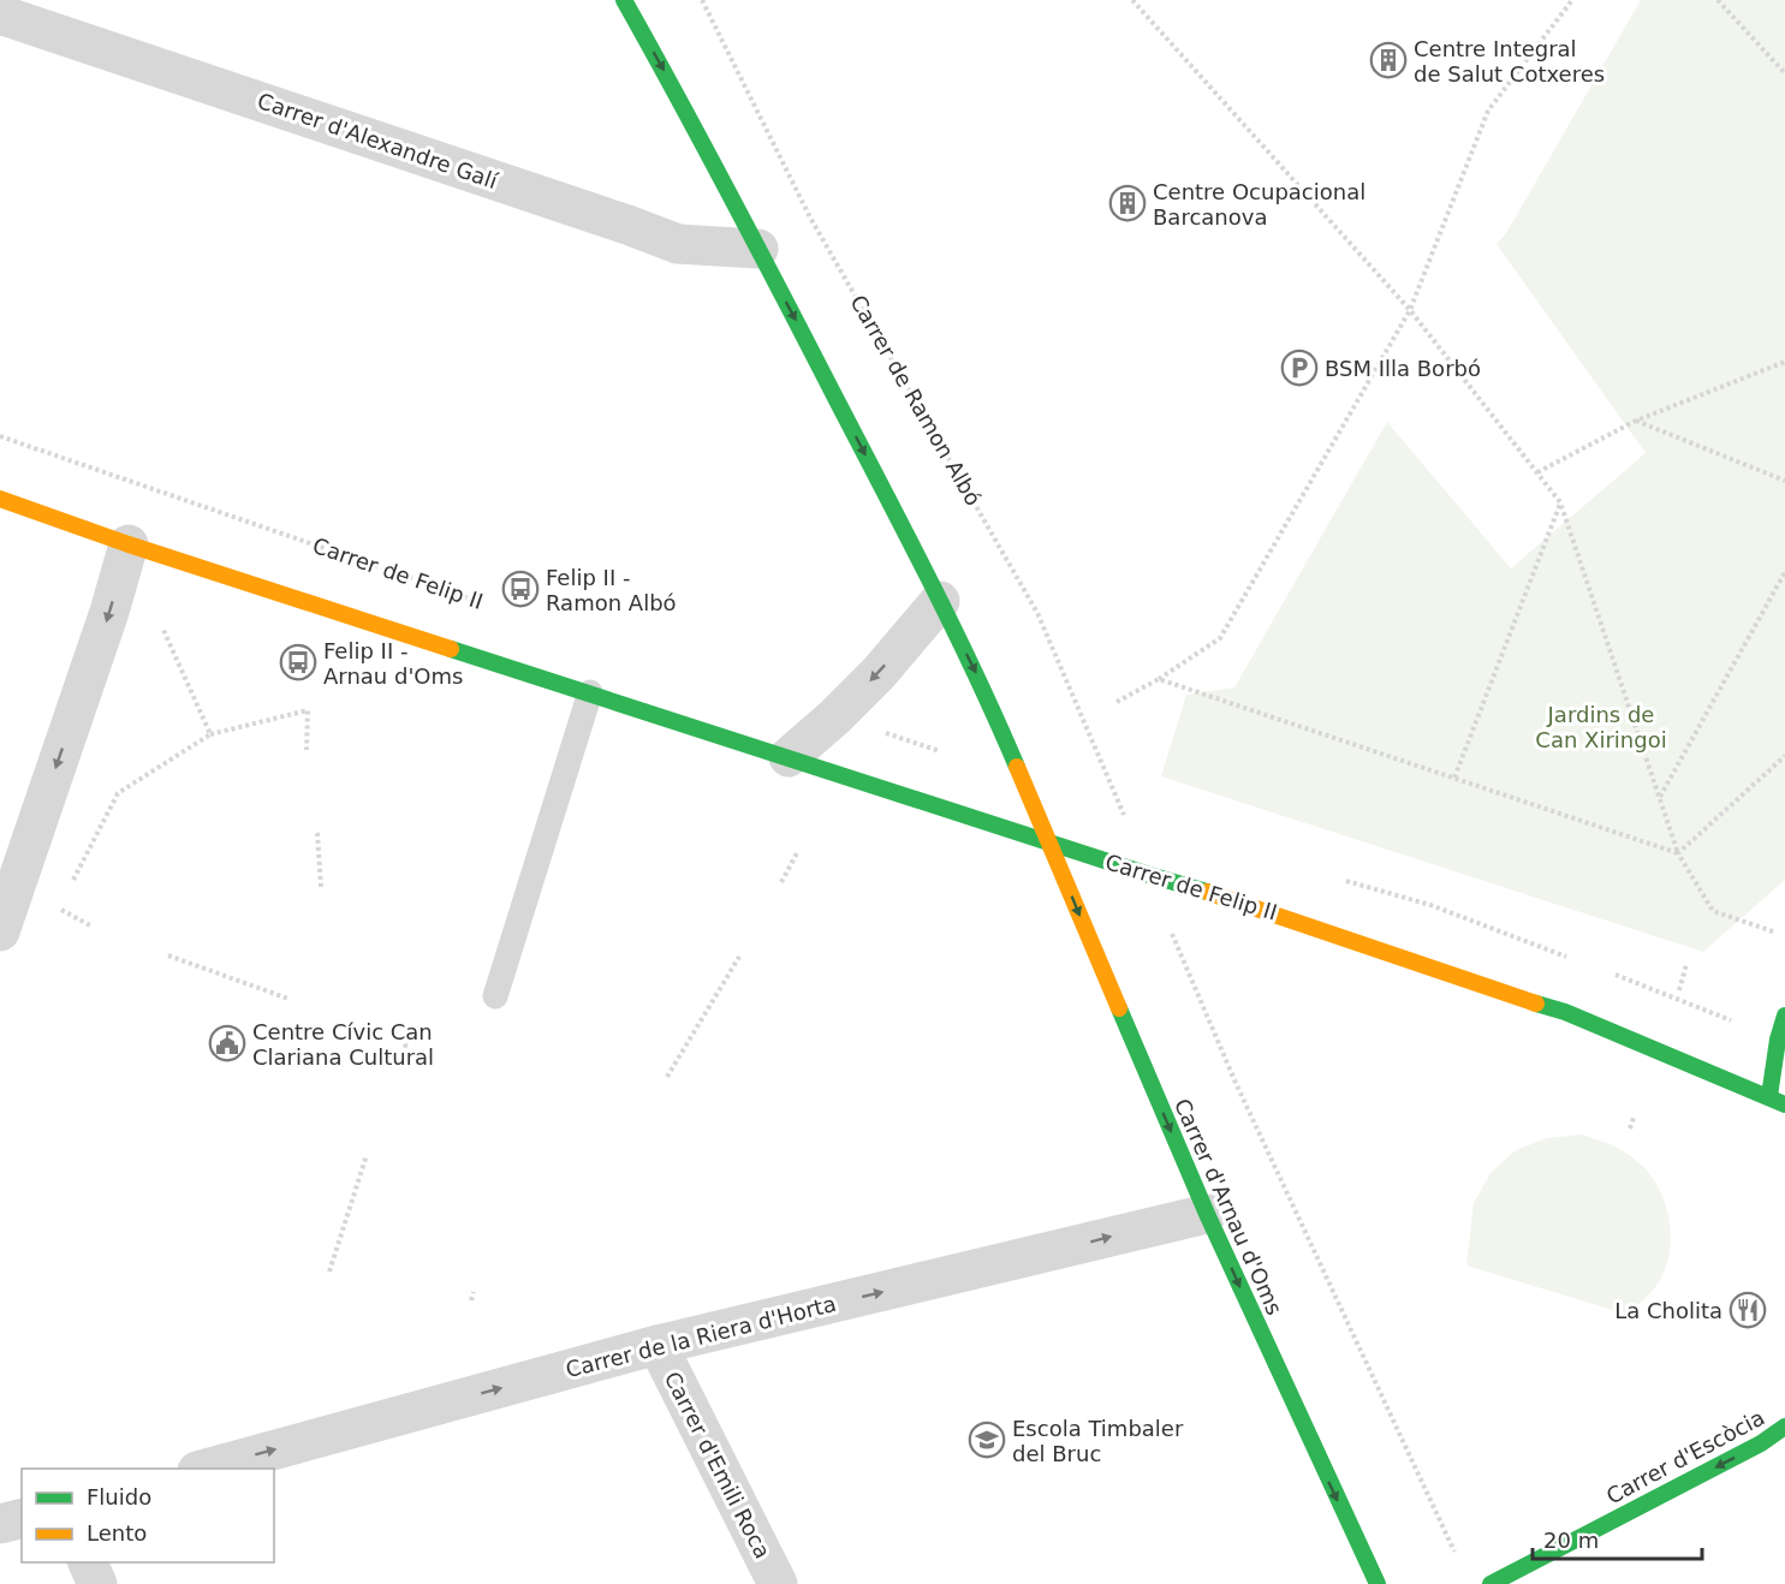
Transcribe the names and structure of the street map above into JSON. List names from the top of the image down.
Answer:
{
  "streets": {
    "main road": ["Carrer de Felip II", "Carrer d'Arnau d'Oms", "Carrer d'Escòcia"],
    "street": ["Carrer d'Alexandre Galí", "Carrer de la Riera d'Horta", "Carrer d'Emili Roca"],
    "path": ["Carrer de Ramon Albó"]
  },
  "crossings": [
    ["Carrer de Felip II", "Carrer d'Arnau d'Oms"],
    ["Carrer d'Arnau d'Oms", "Carrer de la Riera d'Horta"],
    ["Carrer de la Riera d'Horta", "Carrer d'Emili Roca"]
  ],
  "one_way": ["Carrer d'Arnau d'Oms", "Carrer de la Riera d'Horta", "Carrer d'Escòcia"],
  "parks": ["Jardins de Can Xiringoi"],
  "places": {
    "building": ["Centre Integral de Salut Cotxeres", "Centre Ocupacional Barcanova"],
    "parking": ["BSM Illa Borbó"],
    "bus stop": ["Felip II - Ramon Albó", "Felip II - Arnau d'Oms"],
    "public building": ["Centre Cívic Can Clariana Cultural"],
    "restaurant": ["La Cholita"],
    "school or university": ["Escola Timbaler del Bruc"]
  },
  "legend": ["Fluido", "Lento"],
  "scale_bar": "20 m"
}
